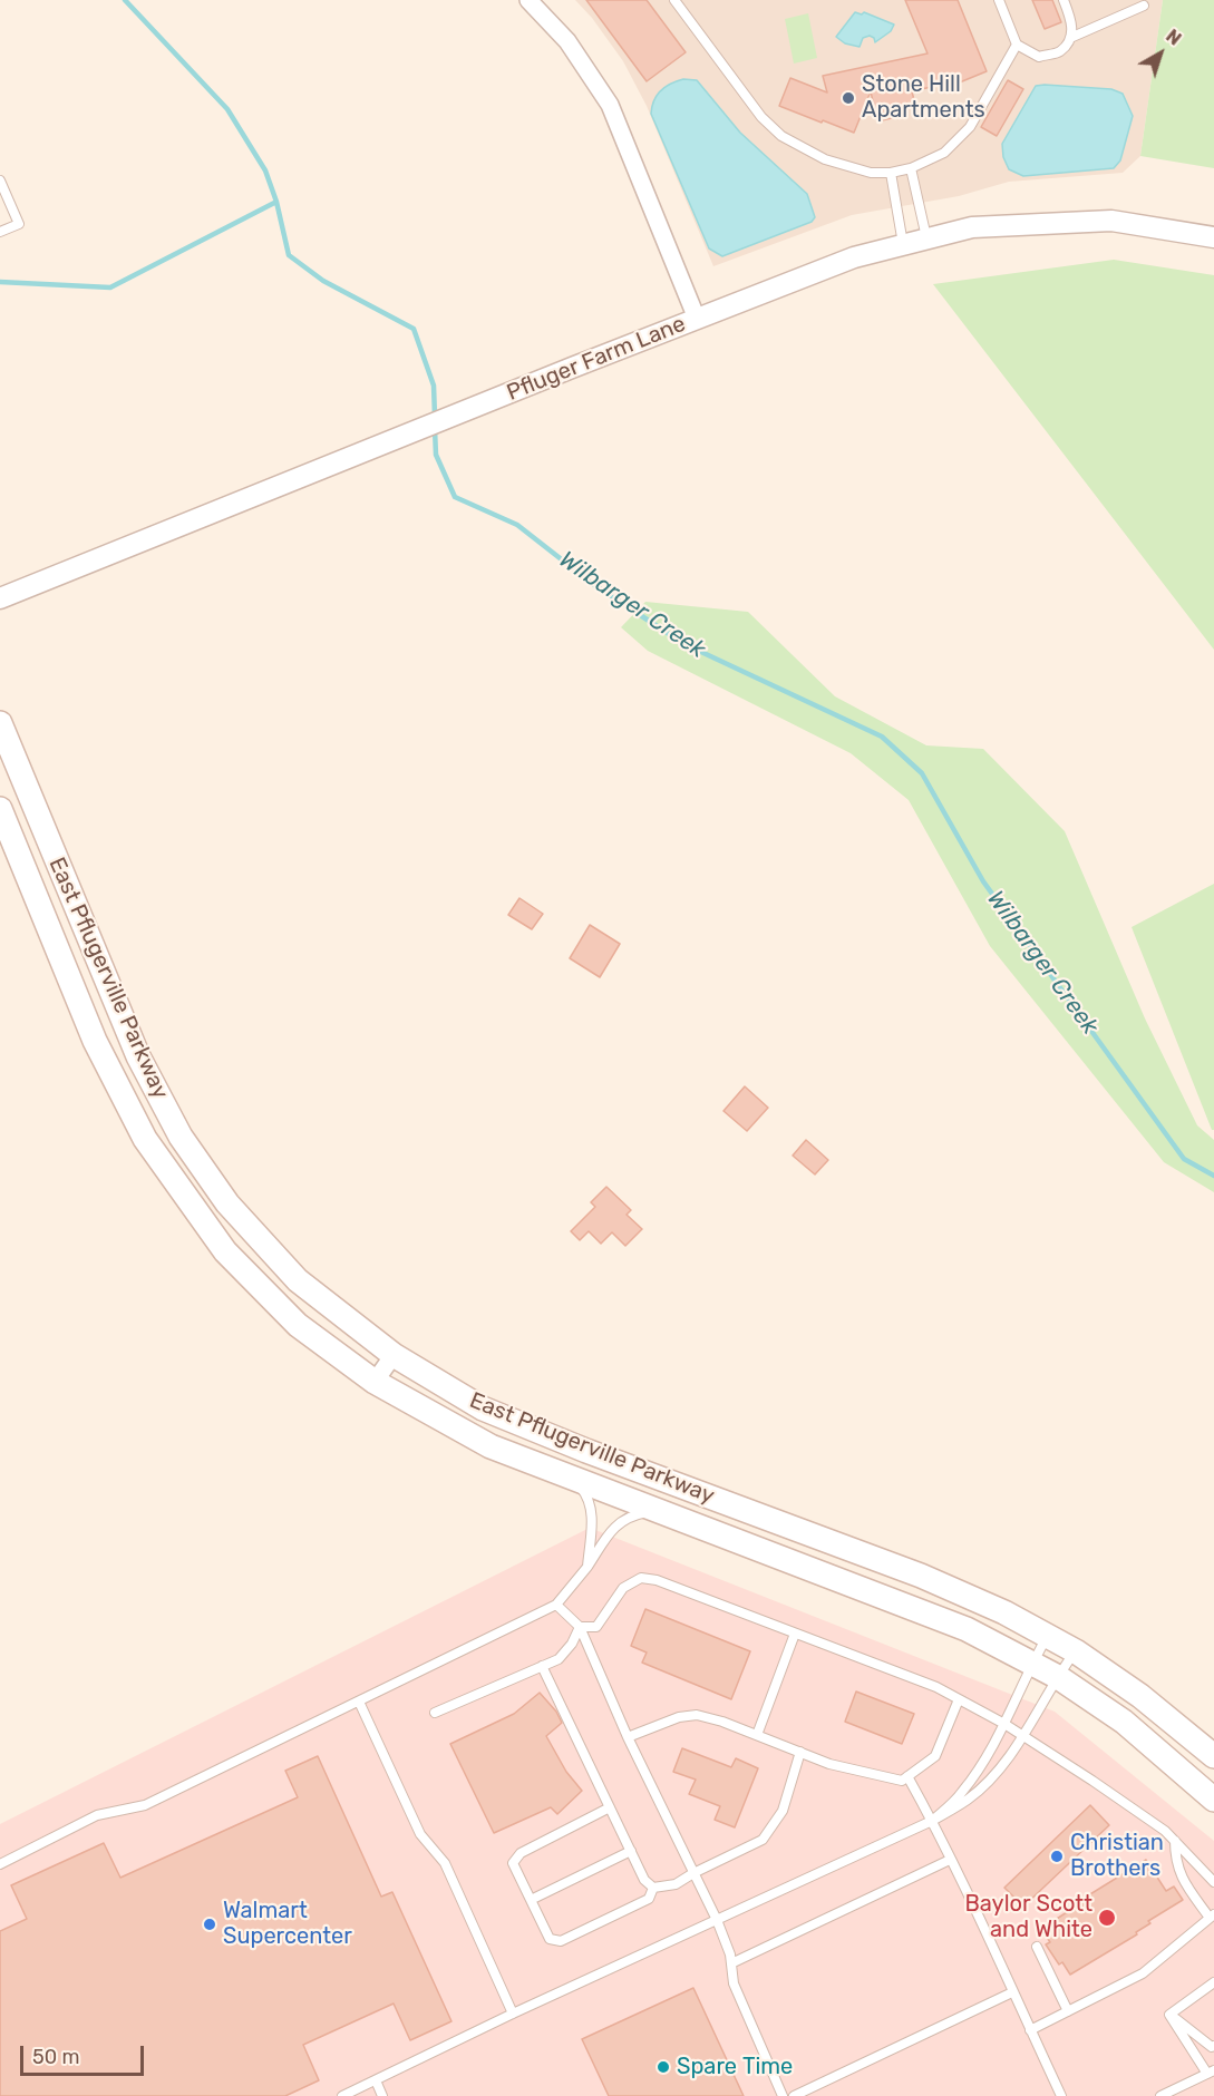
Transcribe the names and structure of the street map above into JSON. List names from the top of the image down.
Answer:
{
  "streets": {
    "main road": ["East Pflugerville Parkway"],
    "street": ["Pfluger Farm Lane"]
  },
  "water": ["Wilbarger Creek"],
  "places": [
    "Stone Hill Apartments",
    "Christian Brothers",
    "Baylor Scott and White",
    "Walmart Supercenter",
    "Spare Time"
  ],
  "scale_bar": "50 m",
  "north": "top right"
}
